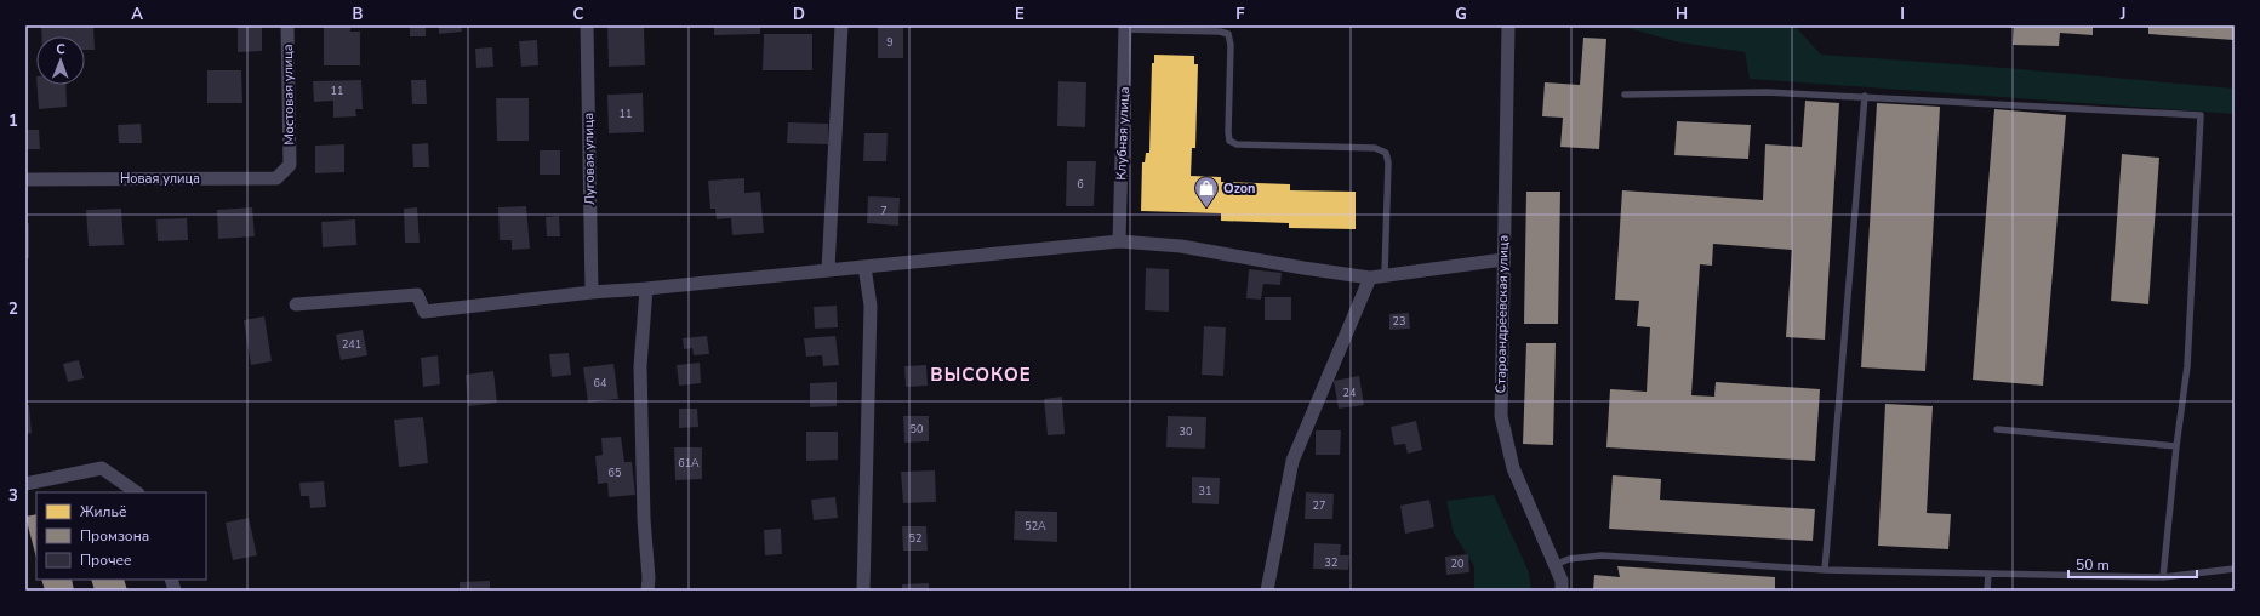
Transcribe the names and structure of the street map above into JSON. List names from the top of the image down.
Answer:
{
  "streets": {
    "street": [
      "Мостовая улица",
      "Клубная улица",
      "Луговая улица",
      "Новая улица",
      "Староандреевская улица"
    ]
  },
  "crossings": [
    ["Мостовая улица", "Новая улица"]
  ],
  "districts": ["ВЫСОКОЕ"],
  "places": {
    "shop": ["Ozon"]
  },
  "house_numbers": [
    "9",
    "11",
    "11",
    "6",
    "7",
    "23",
    "241",
    "64",
    "24",
    "50",
    "30",
    "61А",
    "65",
    "31",
    "27",
    "52А",
    "52",
    "32",
    "20"
  ],
  "legend": ["Жильё", "Промзона", "Прочее"],
  "scale_bar": "50 m",
  "north": "top",
  "grid": {
    "columns": [
      "A",
      "B",
      "C",
      "D",
      "E",
      "F",
      "G",
      "H",
      "I",
      "J"
    ],
    "rows": ["1", "2", "3"]
  }
}
